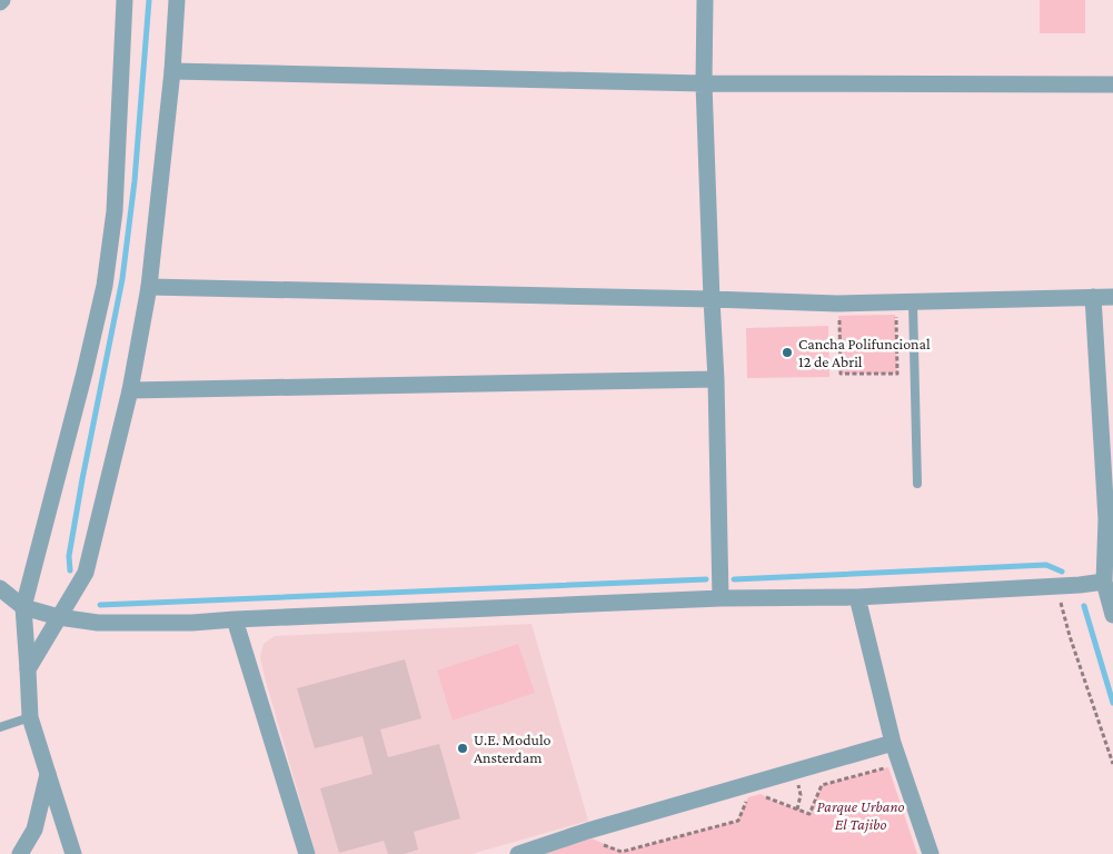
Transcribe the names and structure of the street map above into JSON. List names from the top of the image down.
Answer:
{
  "parks": ["Parque Urbano El Tajibo"],
  "places": ["Cancha Polifuncional 12 de Abril", "U.E. Modulo Ansterdam"]
}
